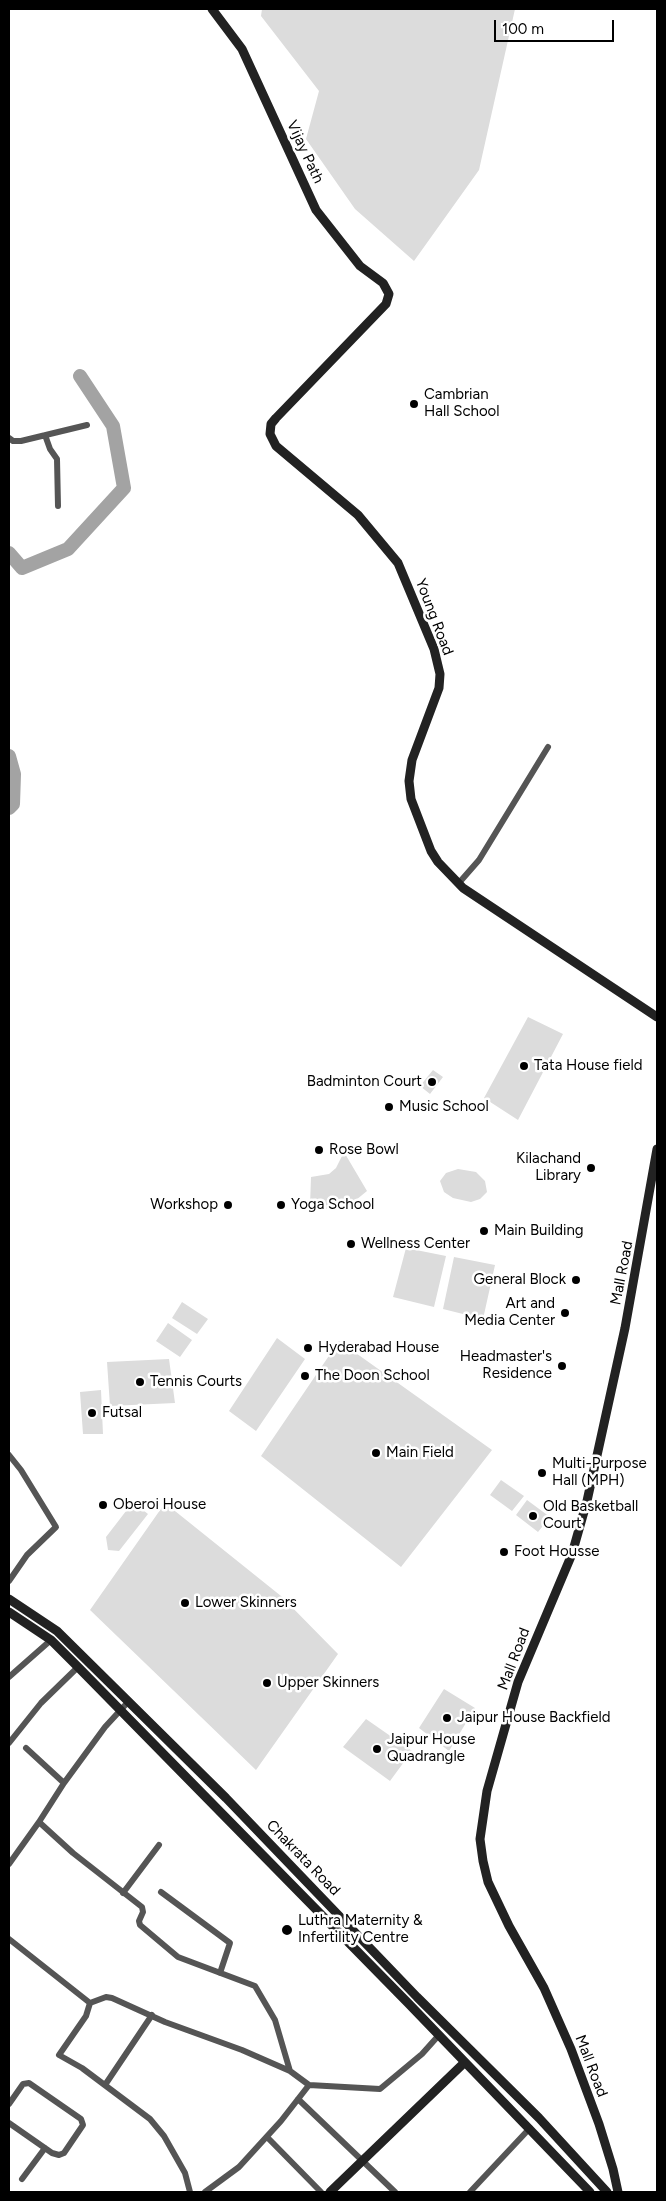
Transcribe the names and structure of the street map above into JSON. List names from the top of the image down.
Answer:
{
  "streets": {
    "street": [
      "Vijay Path",
      "Young Road",
      "Mall Road",
      "Chakrata Road"
    ]
  },
  "crossings": [
    ["Vijay Path", "Young Road"]
  ],
  "places": [
    "Cambrian Hall School",
    "Tata House field",
    "Badminton Court",
    "Music School",
    "Rose Bowl",
    "Kilachand Library",
    "Workshop",
    "Yoga School",
    "Main Building",
    "Wellness Center",
    "General Block",
    "Art and Media Center",
    "Hyderabad House",
    "Headmaster's Residence",
    "The Doon School",
    "Tennis Courts",
    "Futsal",
    "Main Field",
    "Multi-Purpose Hall (MPH)",
    "Oberoi House",
    "Old Basketball Court",
    "Foot Housse",
    "Lower Skinners",
    "Upper Skinners",
    "Jaipur House Backfield",
    "Jaipur House Quadrangle",
    "Luthra Maternity & Infertility Centre"
  ],
  "scale_bar": "100 m"
}
